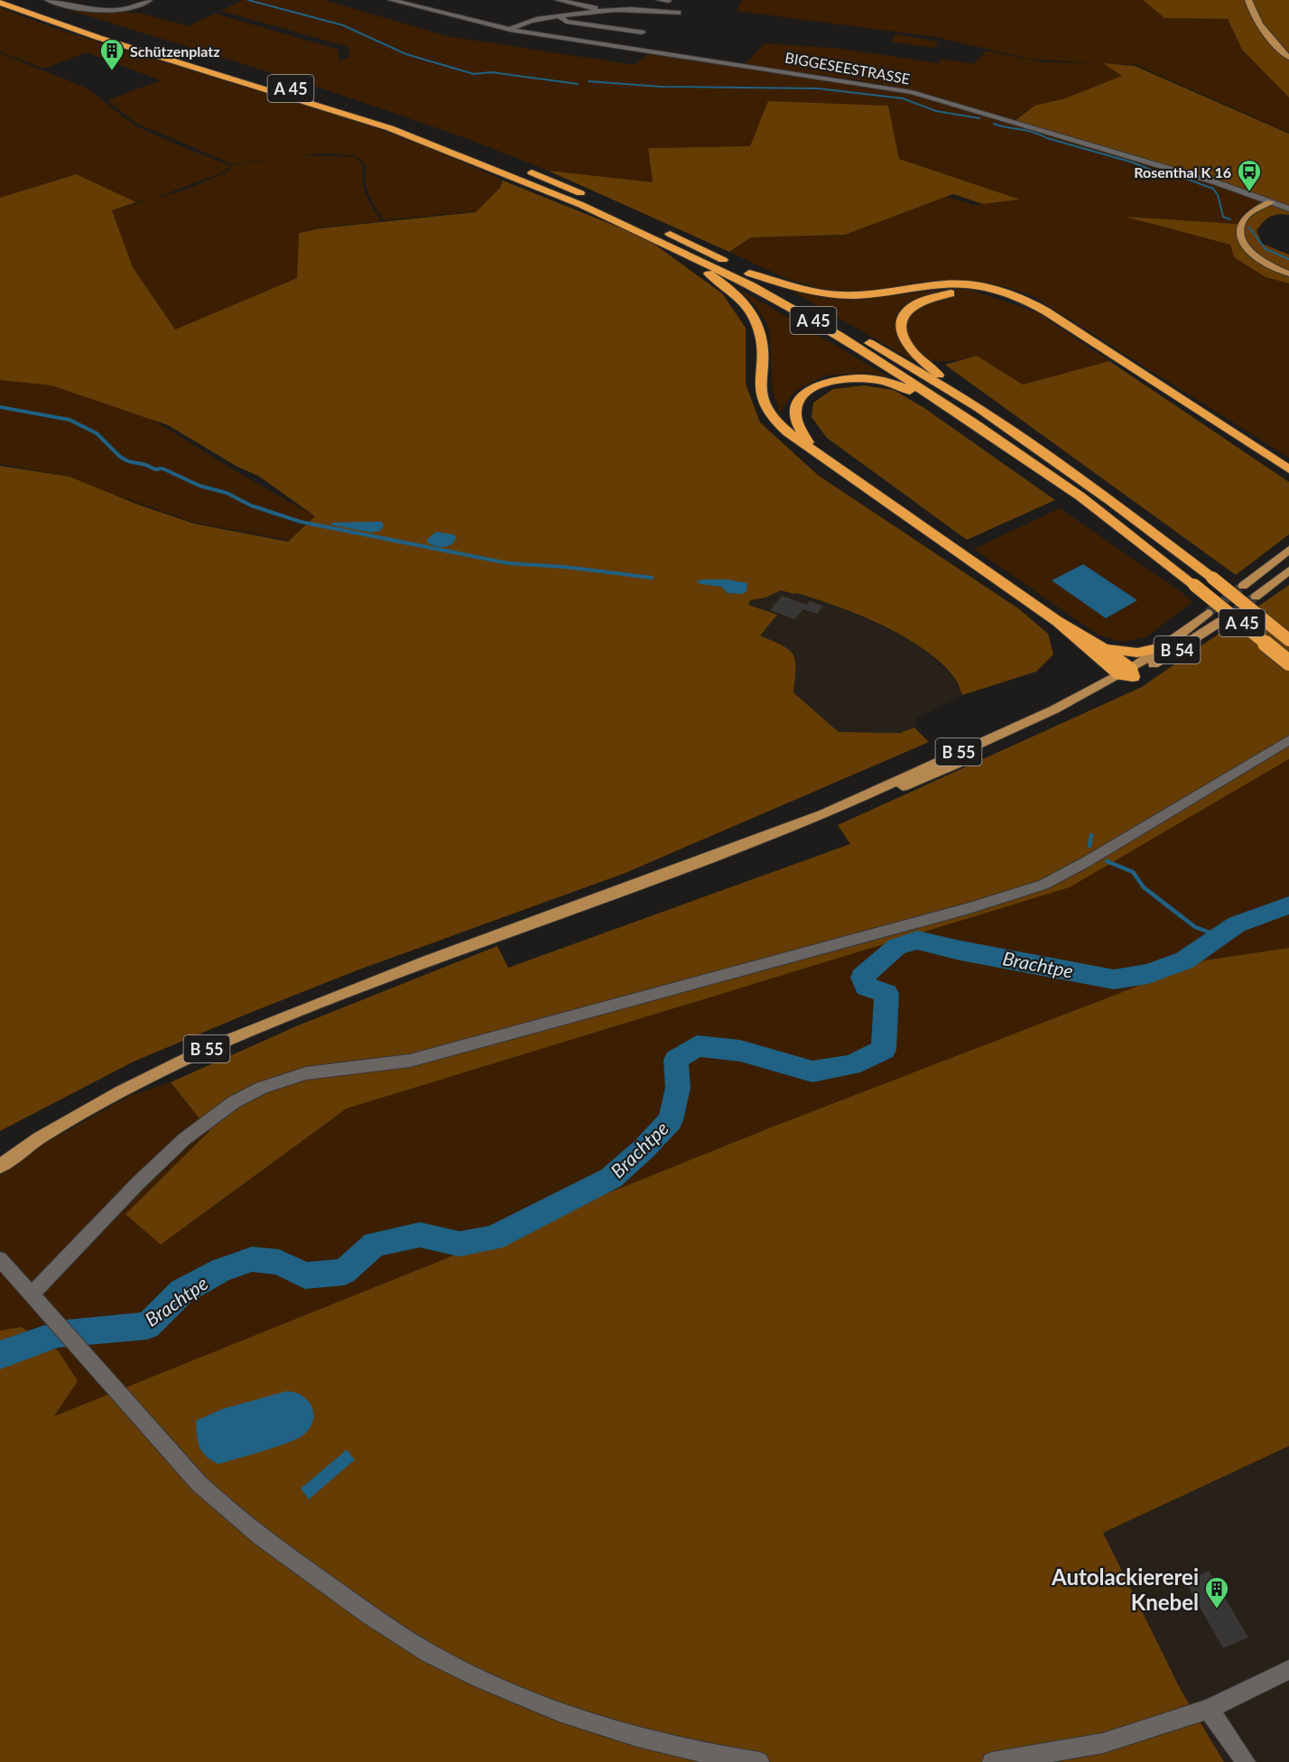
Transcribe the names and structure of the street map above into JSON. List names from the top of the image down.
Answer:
{
  "streets": {
    "highway": ["A 45"],
    "main road": ["B 54", "B 55"],
    "street": ["BIGGESEESTRASSE"]
  },
  "crossings": [
    ["B 54", "B 55"]
  ],
  "water": ["Brachtpe"],
  "places": {
    "building": ["Schützenplatz", "Autolackiererei Knebel"],
    "bus stop": ["Rosenthal K 16"]
  }
}
